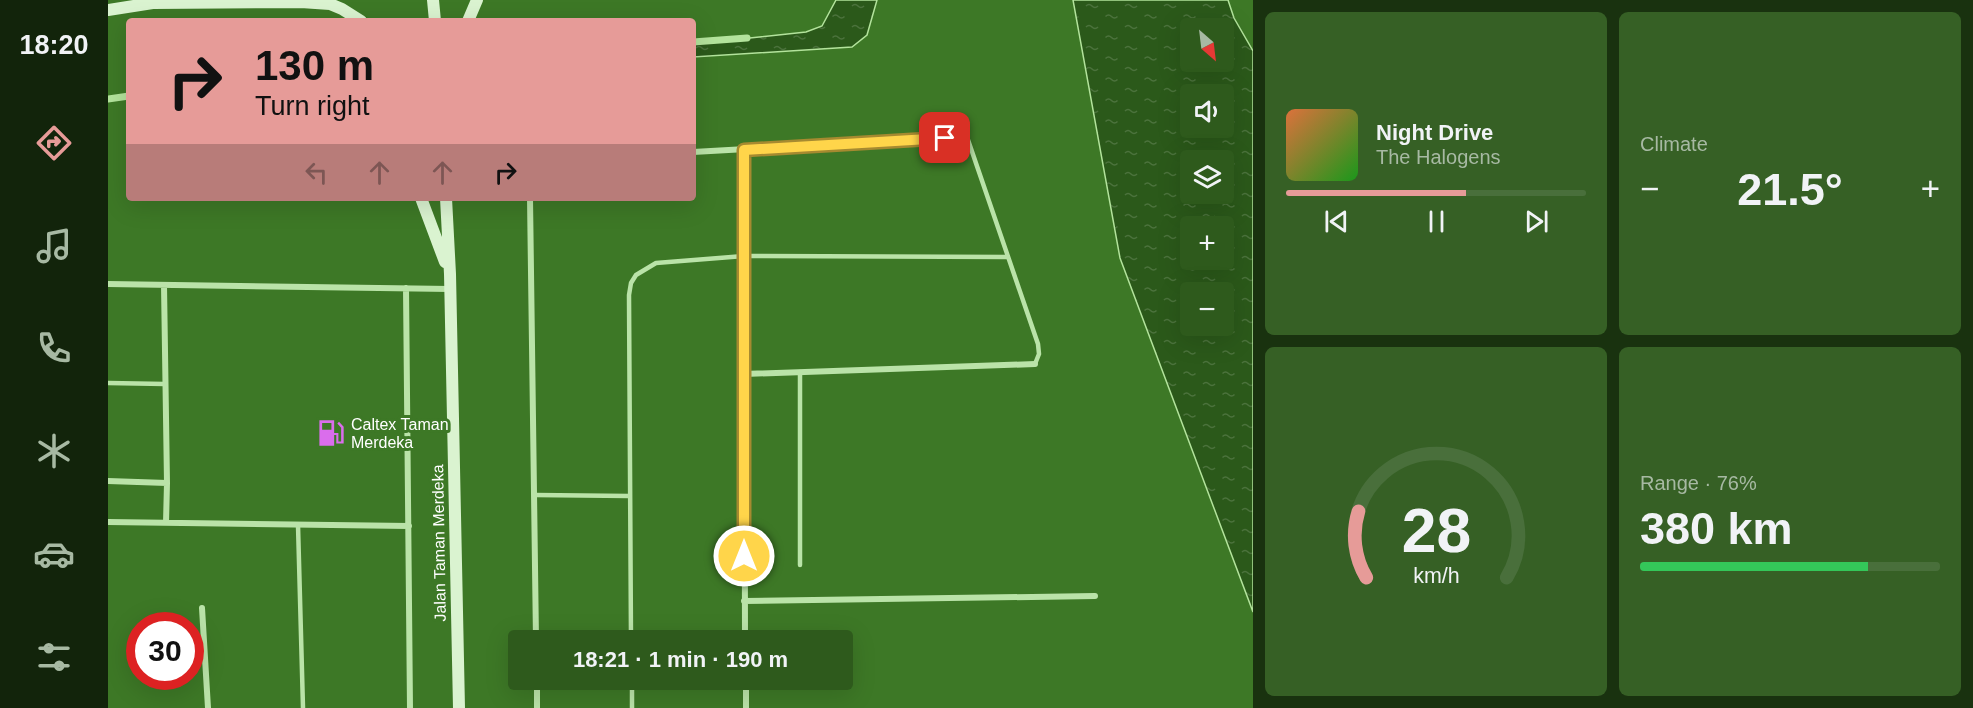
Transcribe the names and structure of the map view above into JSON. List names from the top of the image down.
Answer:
{
  "streets": {
    "main road": ["Jalan Taman Merdeka"]
  },
  "places": {
    "fuel station": ["Caltex Taman Merdeka"]
  },
  "north": "bottom right",
  "page": {
    "tabs": "18:20",
    "tile": [
      "Climate",
      ["Range · 76%", "380 km"]
    ],
    "map_buttons": ["+", "−"],
    "turn": ["130 m", "Turn right"],
    "song": ["Night Drive", "The Halogens"],
    "heat": ["−", "21.5°", "+"],
    "limit": "30",
    "trip": "18:21 · 1 min · 190 m",
    "gauge": ["28", "km/h"]
  }
}
